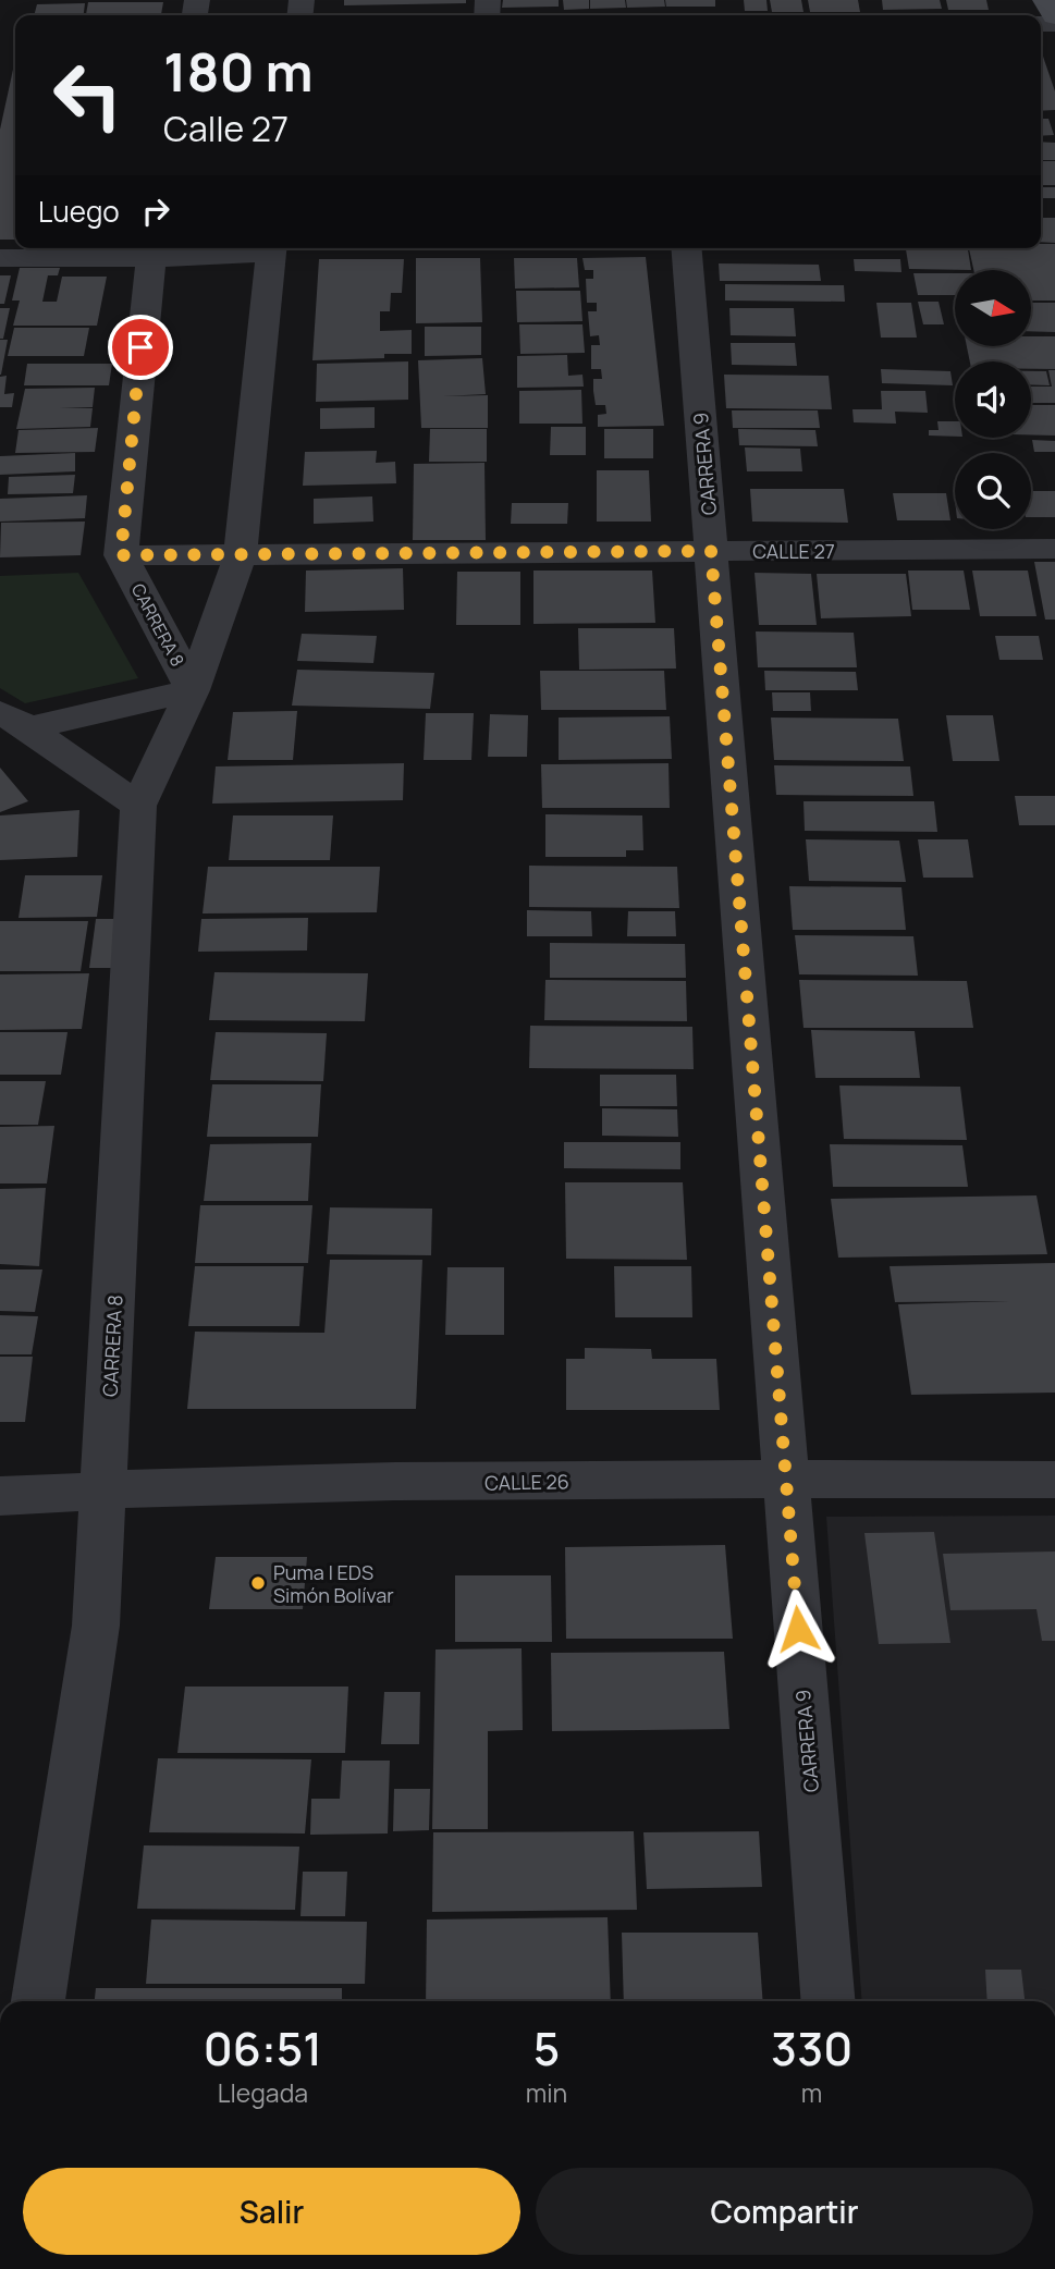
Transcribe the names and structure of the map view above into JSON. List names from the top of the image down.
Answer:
{
  "streets": {
    "street": [
      "CARRERA 9",
      "CALLE 27",
      "CARRERA 8",
      "CALLE 26"
    ]
  },
  "crossings": [
    ["CARRERA 9", "CALLE 27"],
    ["CARRERA 9", "CALLE 26"],
    ["CALLE 27", "CARRERA 8"],
    ["CARRERA 8", "CALLE 26"]
  ],
  "places": ["Puma | EDS Simón Bolívar"],
  "north": "right",
  "page": {
    "turn": ["180 m", "Calle 27"],
    "then": "Luego",
    "eta": [
      "06:51",
      "Llegada",
      "5",
      "min",
      "330",
      "m"
    ],
    "buttons": ["Salir", "Compartir"]
  }
}
